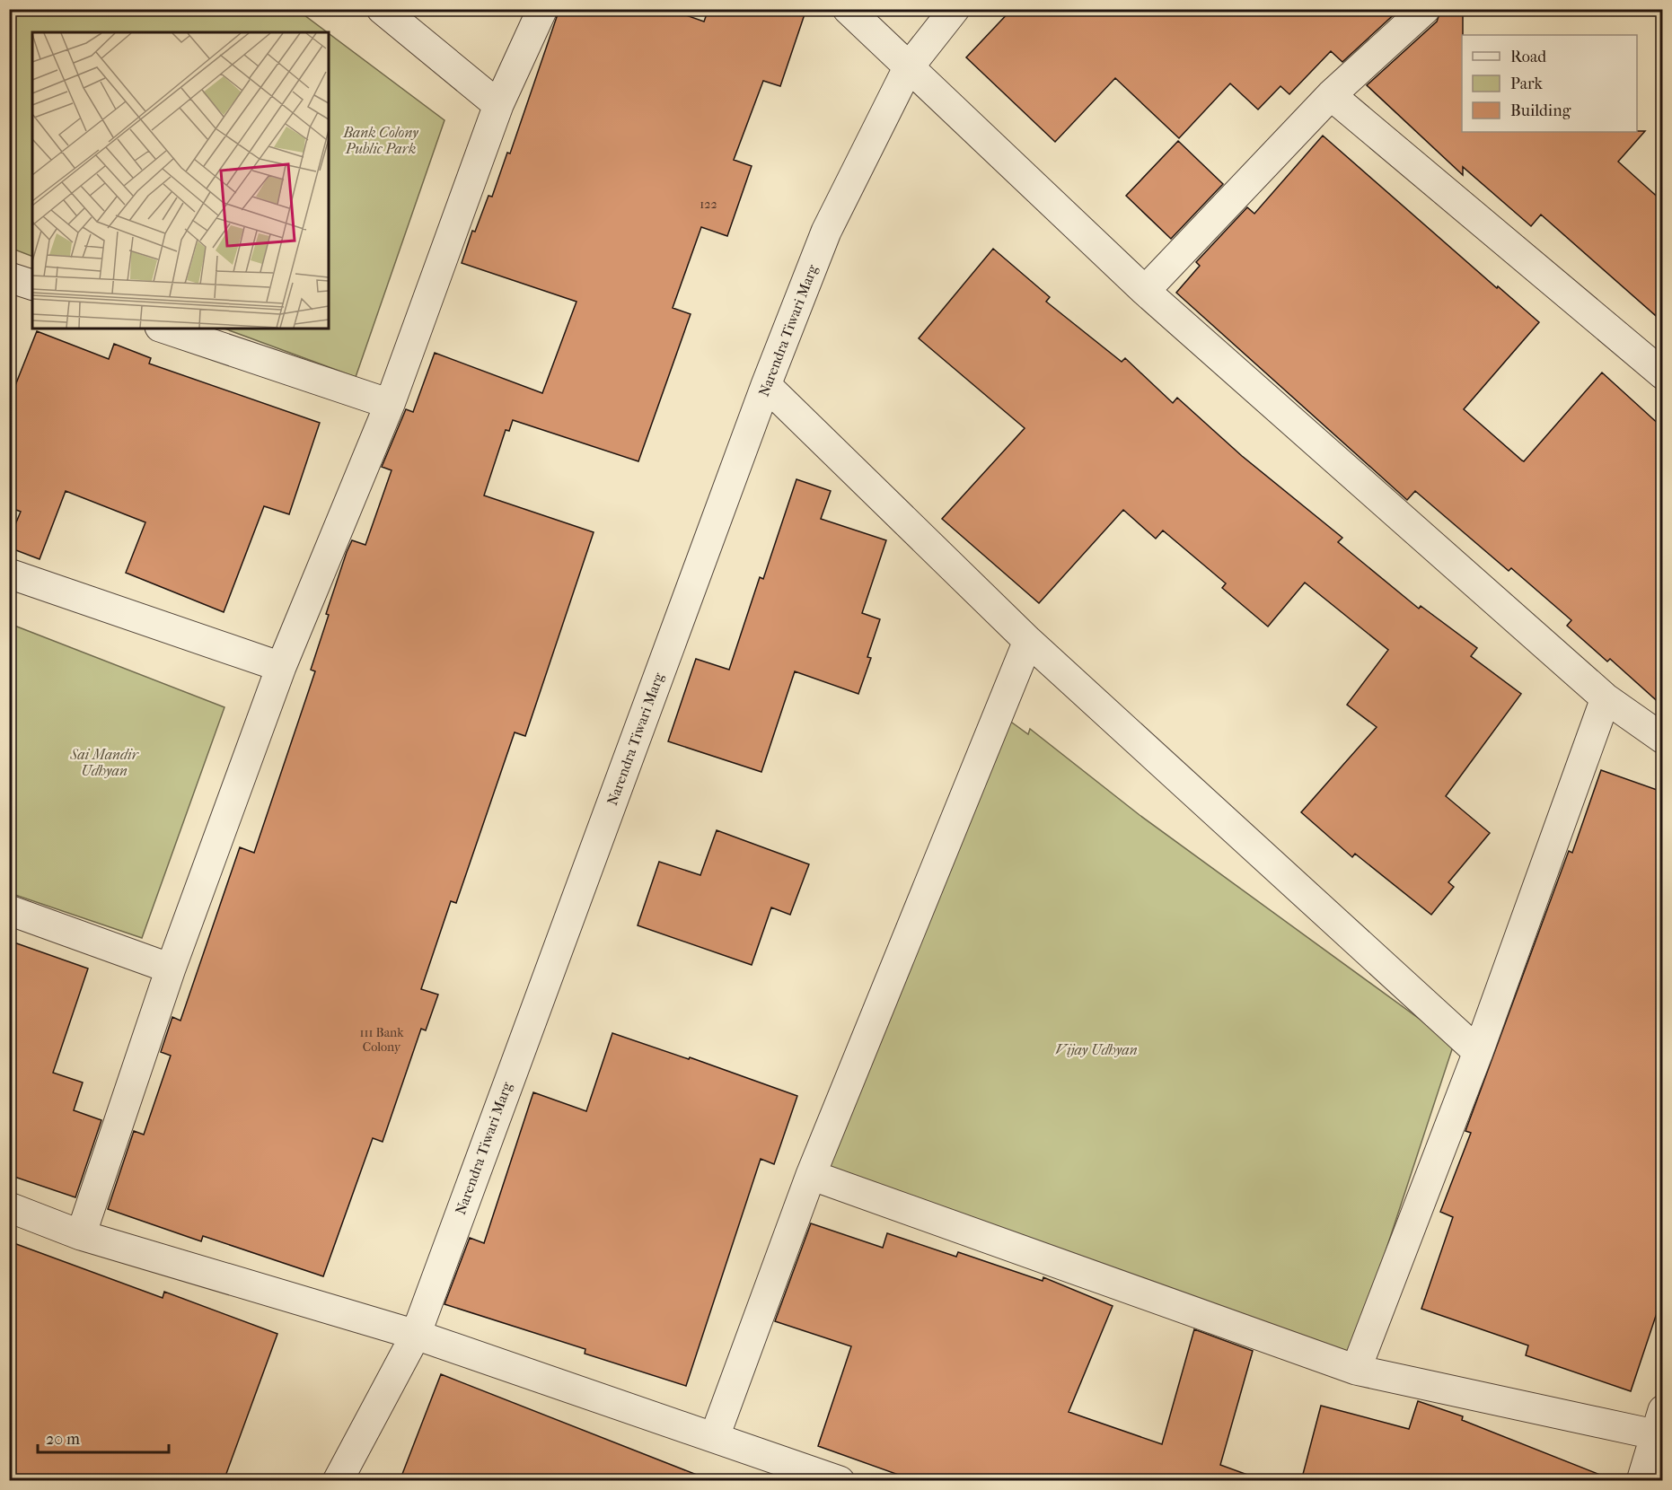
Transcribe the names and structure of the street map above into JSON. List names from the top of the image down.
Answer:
{
  "streets": {
    "street": ["Narendra Tiwari Marg"]
  },
  "parks": ["Bank Colony Public Park", "Sai Mandir Udhyan", "Vijay Udhyan"],
  "house_numbers": ["122", "111 Bank Colony"],
  "legend": ["Road", "Park", "Building"],
  "scale_bar": "20 m"
}
